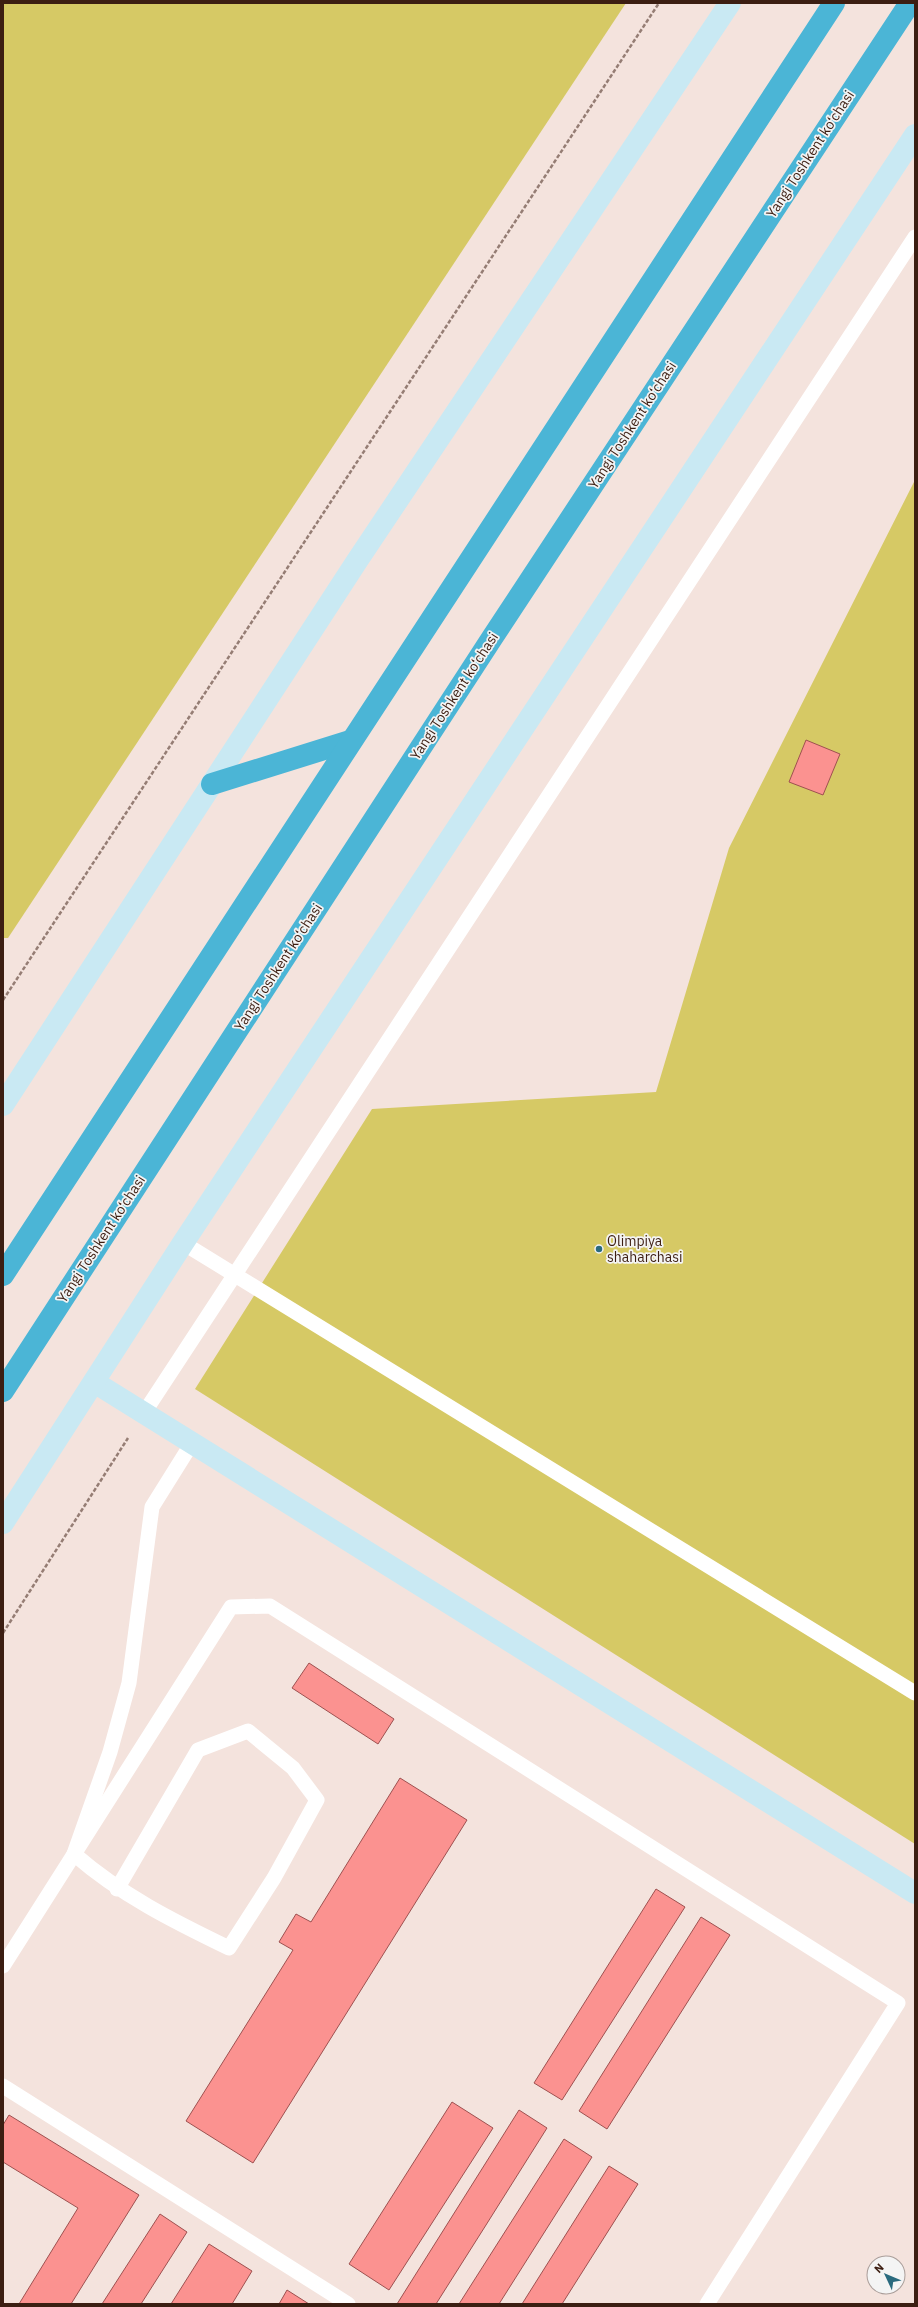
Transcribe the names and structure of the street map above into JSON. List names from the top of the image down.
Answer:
{
  "streets": {
    "highway": ["Yangi Toshkent ko‘chasi"]
  },
  "places": ["Olimpiya shaharchasi"],
  "north": "top left"
}
